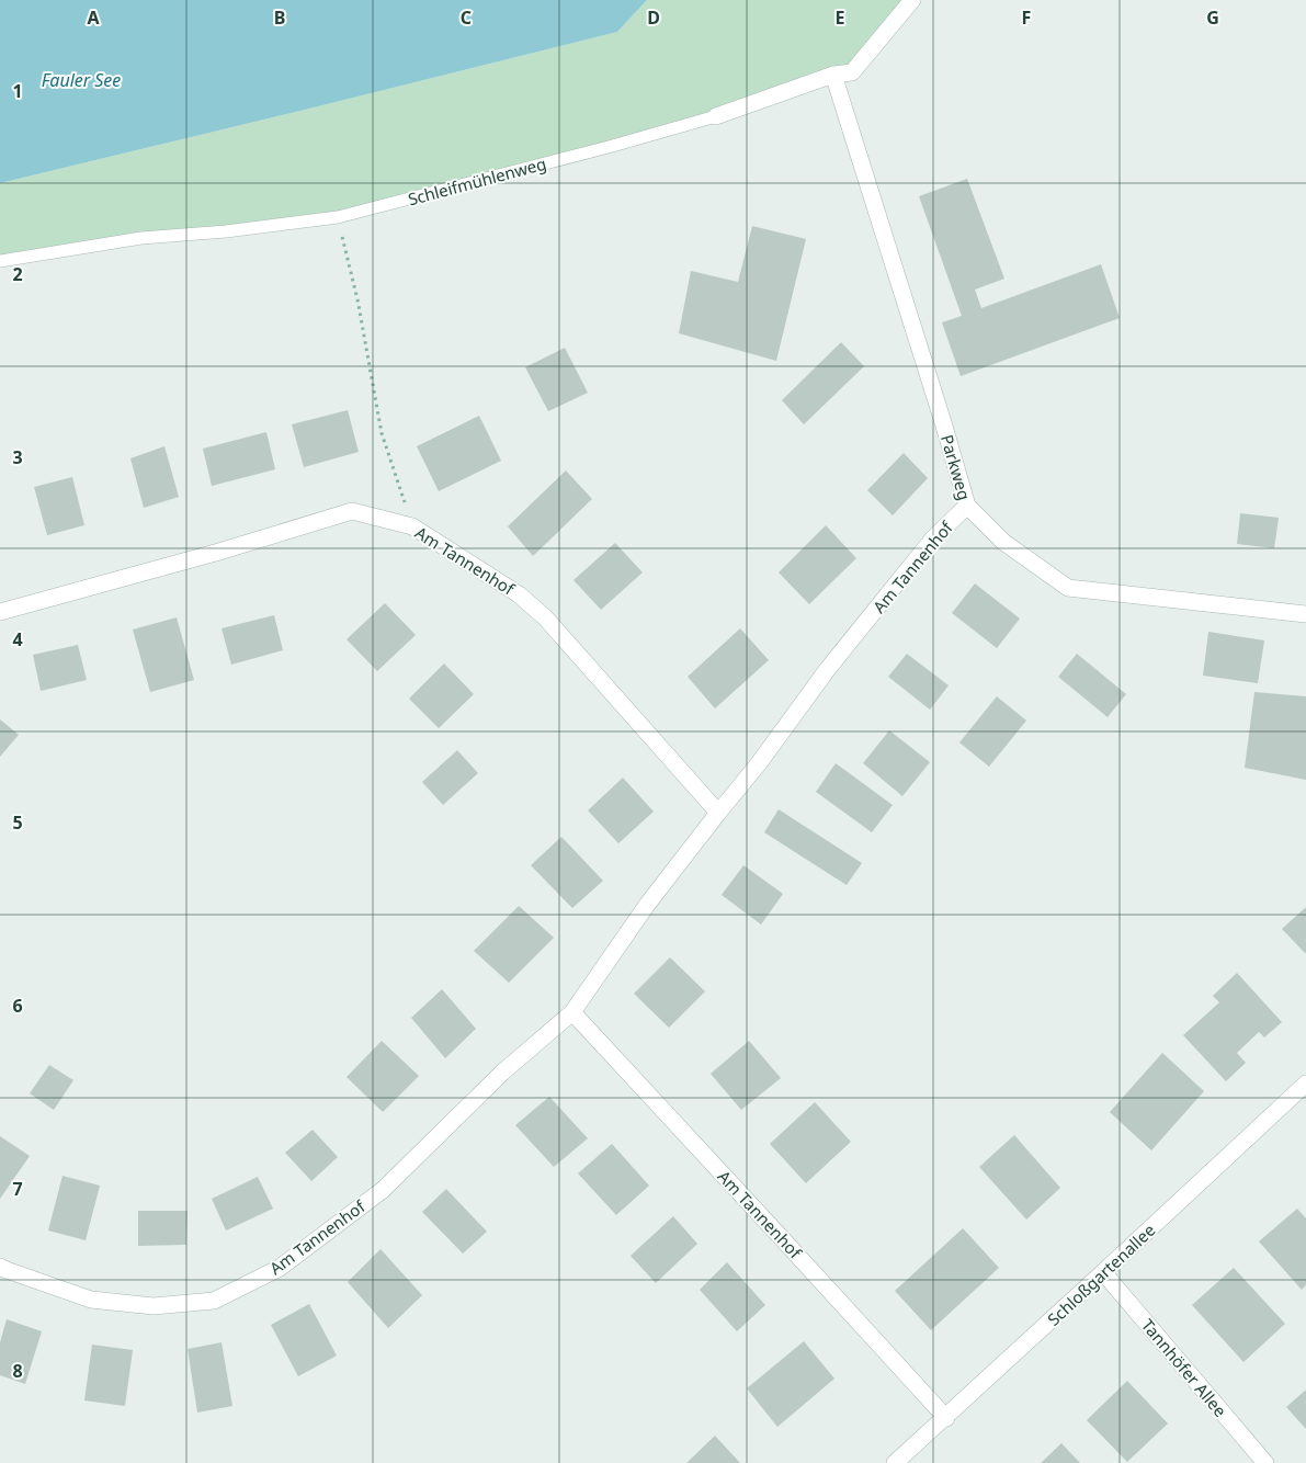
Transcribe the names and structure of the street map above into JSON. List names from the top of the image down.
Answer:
{
  "streets": {
    "street": [
      "Schleifmühlenweg",
      "Parkweg",
      "Am Tannenhof",
      "Schloßgartenallee",
      "Tannhöfer Allee"
    ]
  },
  "crossings": [
    ["Schleifmühlenweg", "Parkweg"],
    ["Parkweg", "Am Tannenhof"],
    ["Am Tannenhof", "Schloßgartenallee"],
    ["Schloßgartenallee", "Tannhöfer Allee"]
  ],
  "water": ["Fauler See"],
  "grid": {
    "columns": [
      "A",
      "B",
      "C",
      "D",
      "E",
      "F",
      "G"
    ],
    "rows": [
      "1",
      "2",
      "3",
      "4",
      "5",
      "6",
      "7",
      "8"
    ]
  }
}
